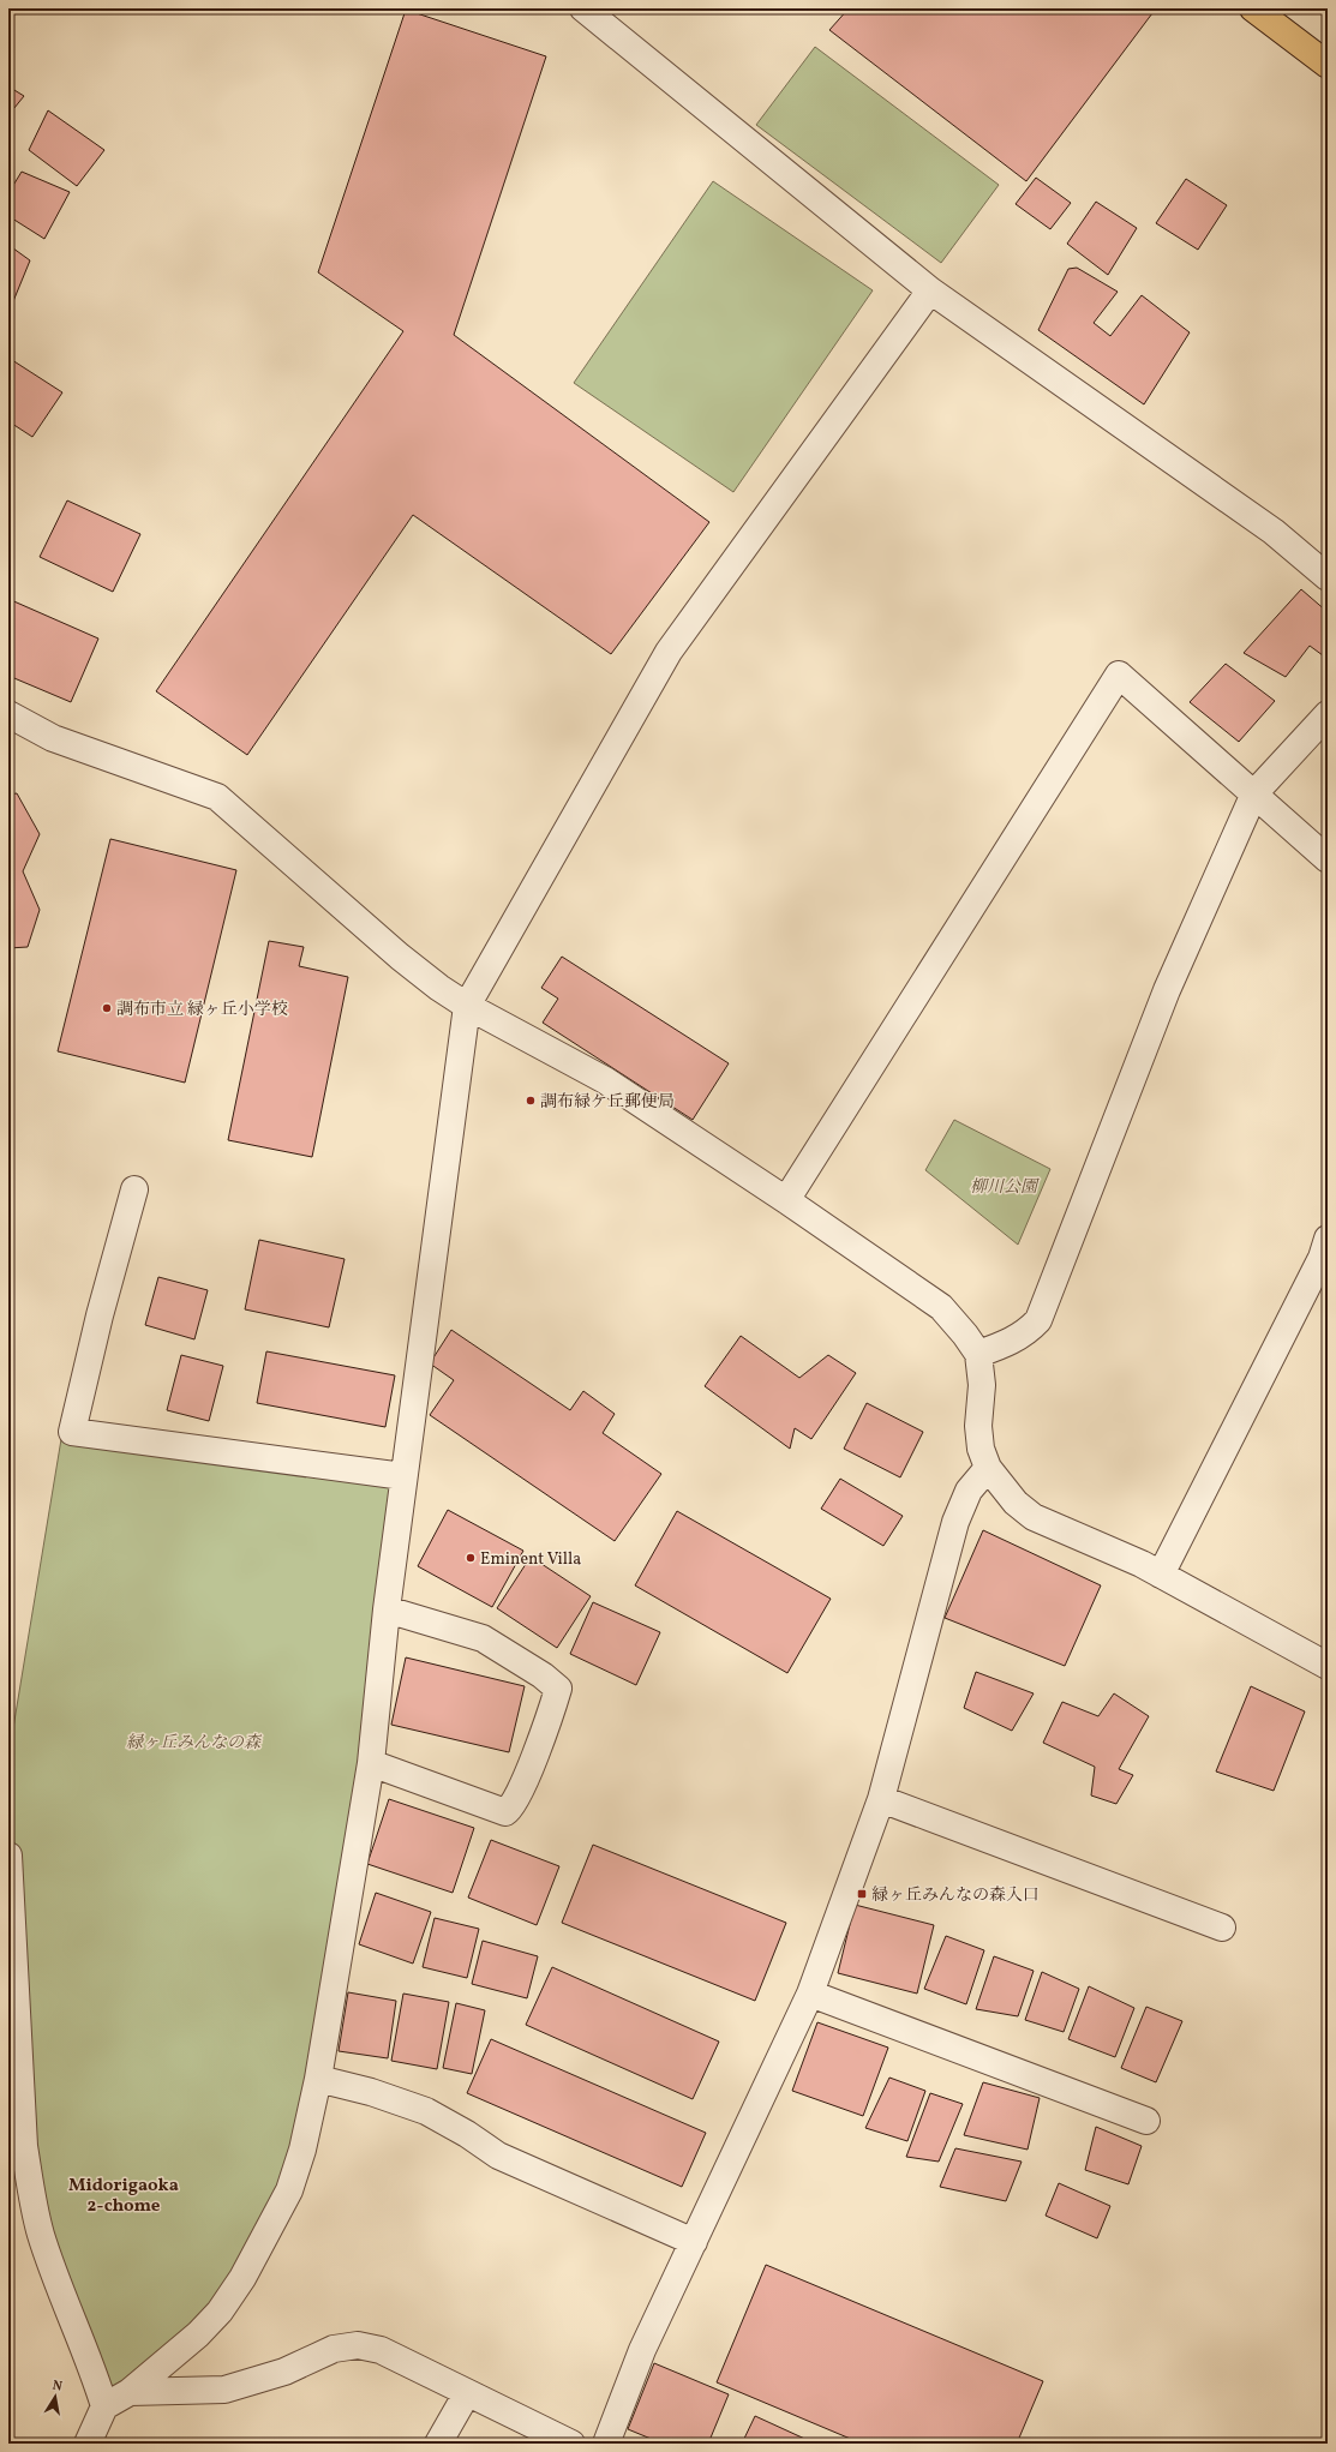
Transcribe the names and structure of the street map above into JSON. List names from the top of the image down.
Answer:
{
  "districts": ["Midorigaoka 2-chome"],
  "parks": ["柳川公園", "緑ヶ丘みんなの森"],
  "places": {
    "other": ["調布市立 緑ヶ丘小学校", "調布緑ケ丘郵便局", "Eminent Villa"],
    "transit": ["緑ヶ丘みんなの森入口"]
  },
  "north": "top"
}
